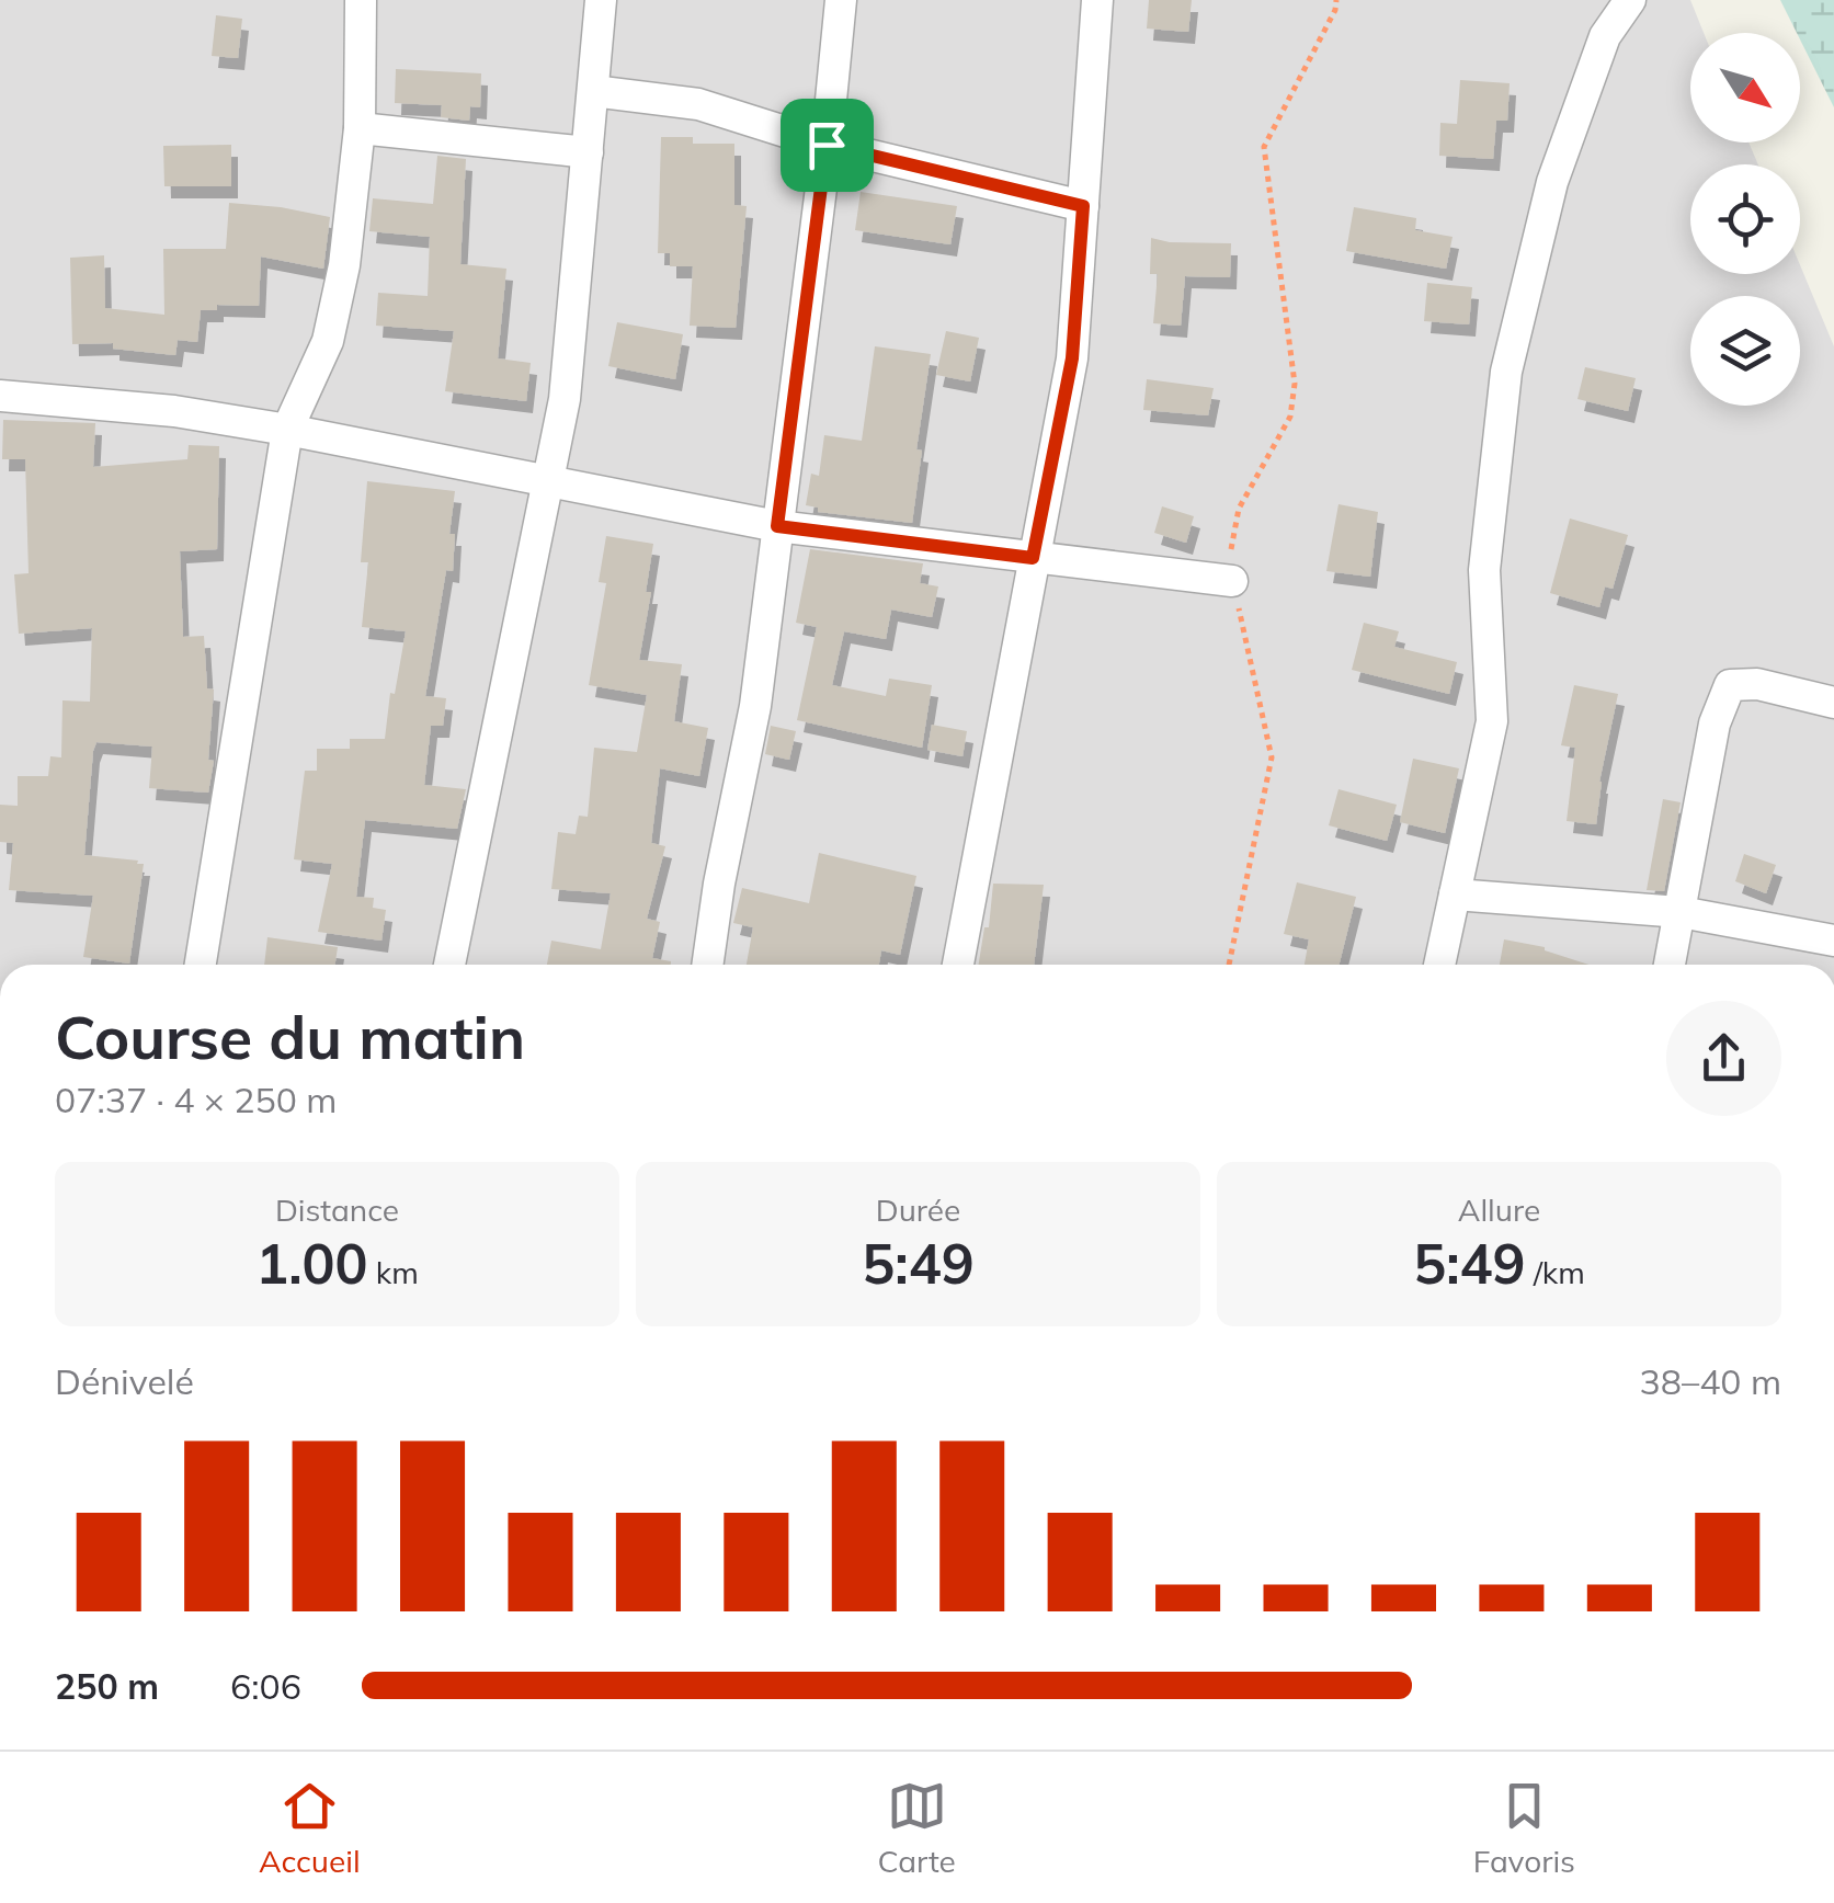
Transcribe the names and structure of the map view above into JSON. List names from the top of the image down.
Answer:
{
  "north": "bottom right",
  "page": {
    "heading": ["Course du matin", "07:37 · 4 × 250 m"],
    "stats": [
      ["Distance", "1.00 km"],
      ["Durée", "5:49"],
      ["Allure", "5:49 /km"]
    ],
    "chart": ["Dénivelé", "38–40 m"],
    "list": [
      {
        "name": "250 m",
        "note": "6:06"
      }
    ],
    "tabs": ["Accueil", "Carte", "Favoris"]
  }
}
